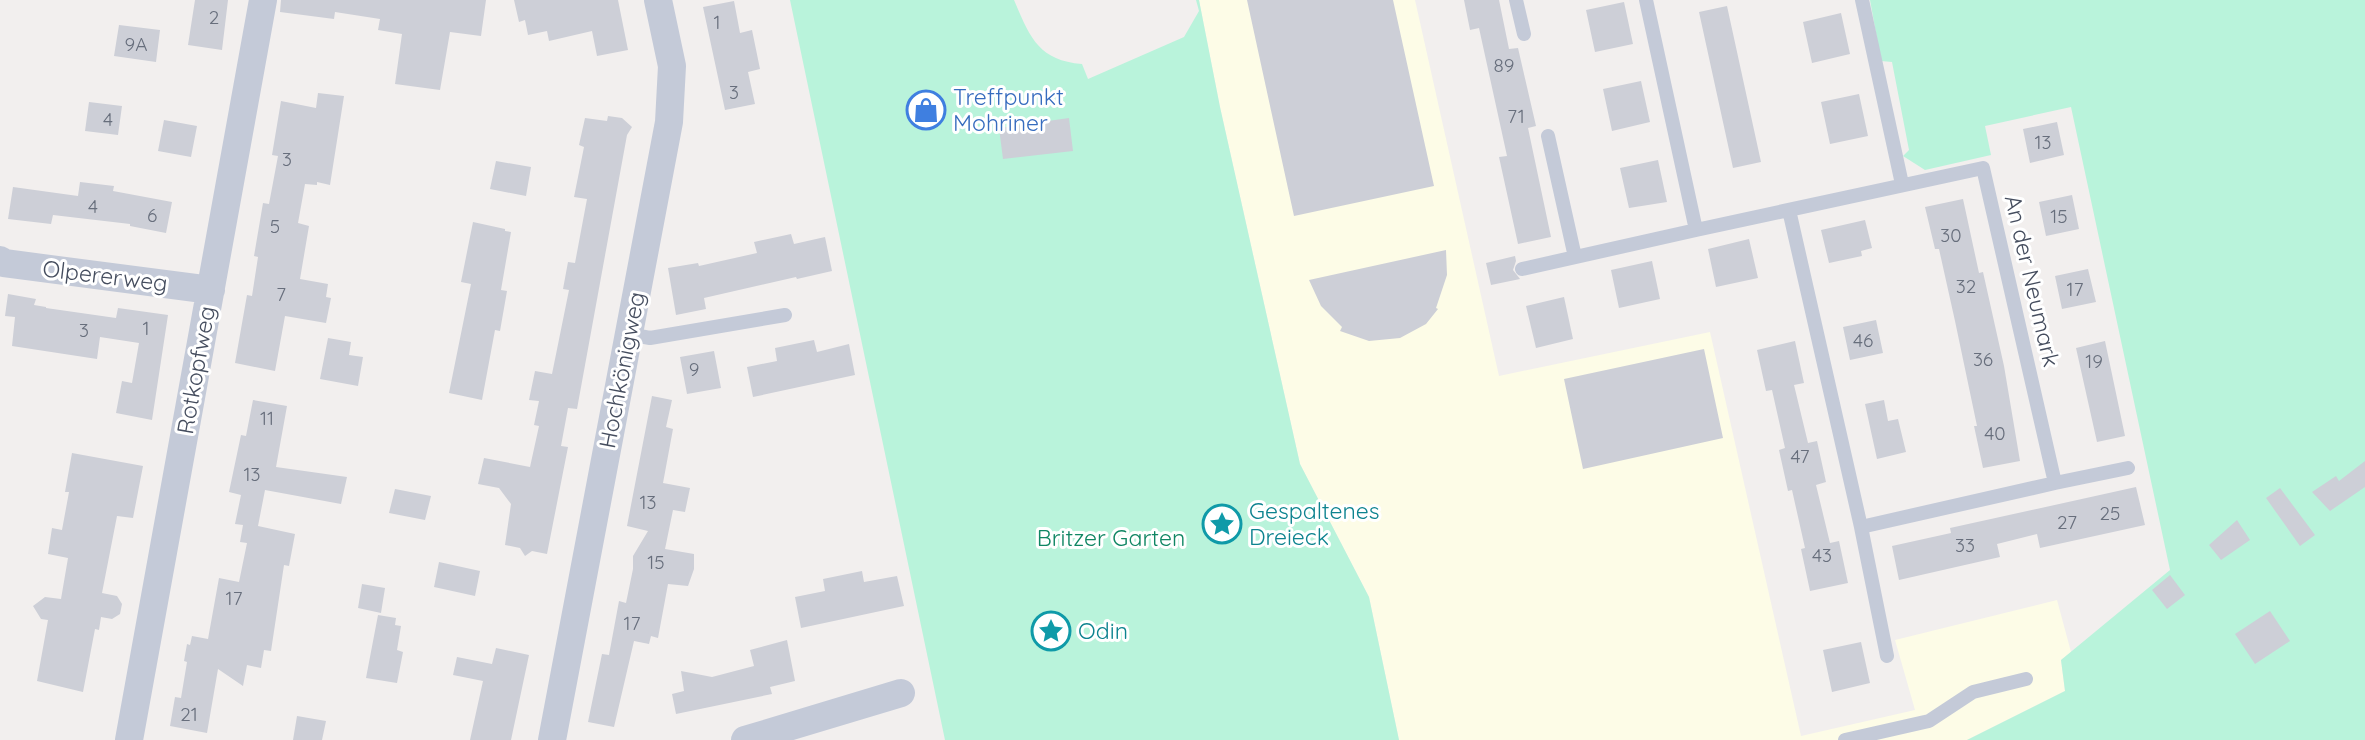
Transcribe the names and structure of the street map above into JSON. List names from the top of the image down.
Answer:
{
  "streets": {
    "street": ["Olpererweg", "Rotkopfweg", "Hochkönigweg"],
    "lane": ["An der Neumark"]
  },
  "crossings": [
    ["Olpererweg", "Rotkopfweg"]
  ],
  "parks": ["Britzer Garten"],
  "places": {
    "shop": ["Treffpunkt Mohriner"],
    "place": ["Gespaltenes Dreieck", "Odin"]
  },
  "house_numbers": [
    "2",
    "1",
    "9A",
    "89",
    "3",
    "71",
    "4",
    "13",
    "3",
    "4",
    "6",
    "15",
    "5",
    "30",
    "32",
    "17",
    "7",
    "1",
    "3",
    "46",
    "36",
    "19",
    "9",
    "11",
    "40",
    "47",
    "13",
    "13",
    "25",
    "27",
    "33",
    "43",
    "15",
    "17",
    "17",
    "21"
  ]
}
